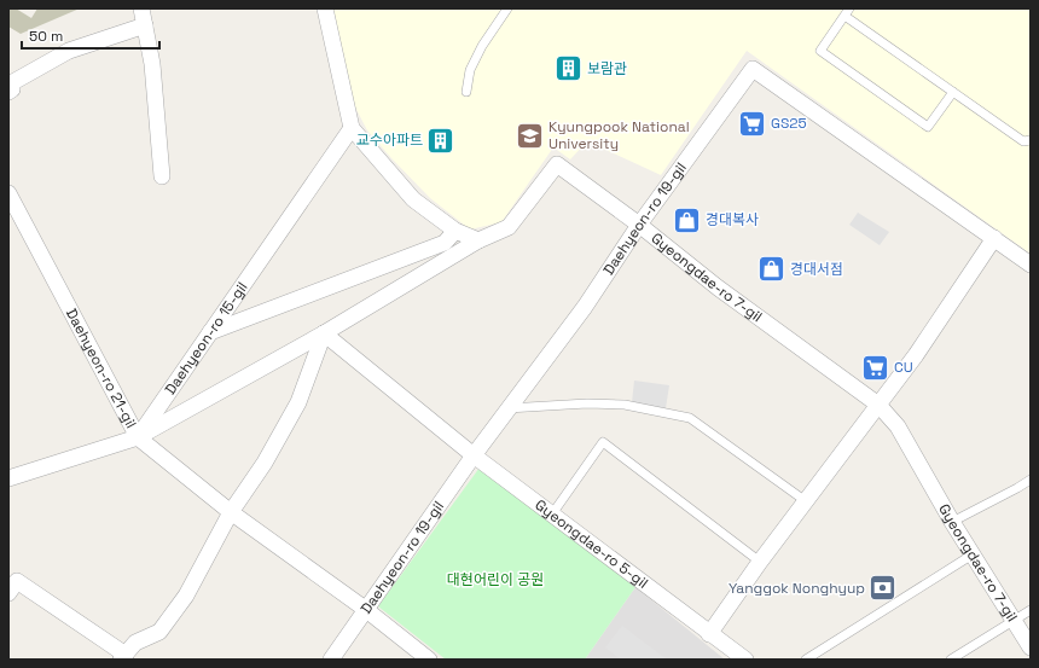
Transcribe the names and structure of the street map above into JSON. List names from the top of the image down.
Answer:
{
  "streets": {
    "street": [
      "Daehyeon-ro 19-gil",
      "Gyeongdae-ro 7-gil",
      "Daehyeon-ro 15-gil",
      "Daehyeon-ro 21-gil",
      "Gyeongdae-ro 5-gil"
    ]
  },
  "crossings": [
    ["Daehyeon-ro 19-gil", "Gyeongdae-ro 7-gil"],
    ["Daehyeon-ro 19-gil", "Daehyeon-ro 21-gil"],
    ["Daehyeon-ro 19-gil", "Gyeongdae-ro 5-gil"],
    ["Gyeongdae-ro 7-gil", "Daehyeon-ro 15-gil"],
    ["Gyeongdae-ro 7-gil", "Daehyeon-ro 21-gil"],
    ["Daehyeon-ro 15-gil", "Daehyeon-ro 21-gil"]
  ],
  "parks": ["대현어린이 공원"],
  "places": {
    "building": ["보람관", "교수아파트"],
    "supermarket": ["GS25", "CU"],
    "school or university": ["Kyungpook National University"],
    "shop": ["경대복사", "경대서점"],
    "bank": ["Yanggok Nonghyup"]
  },
  "scale_bar": "50 m"
}
